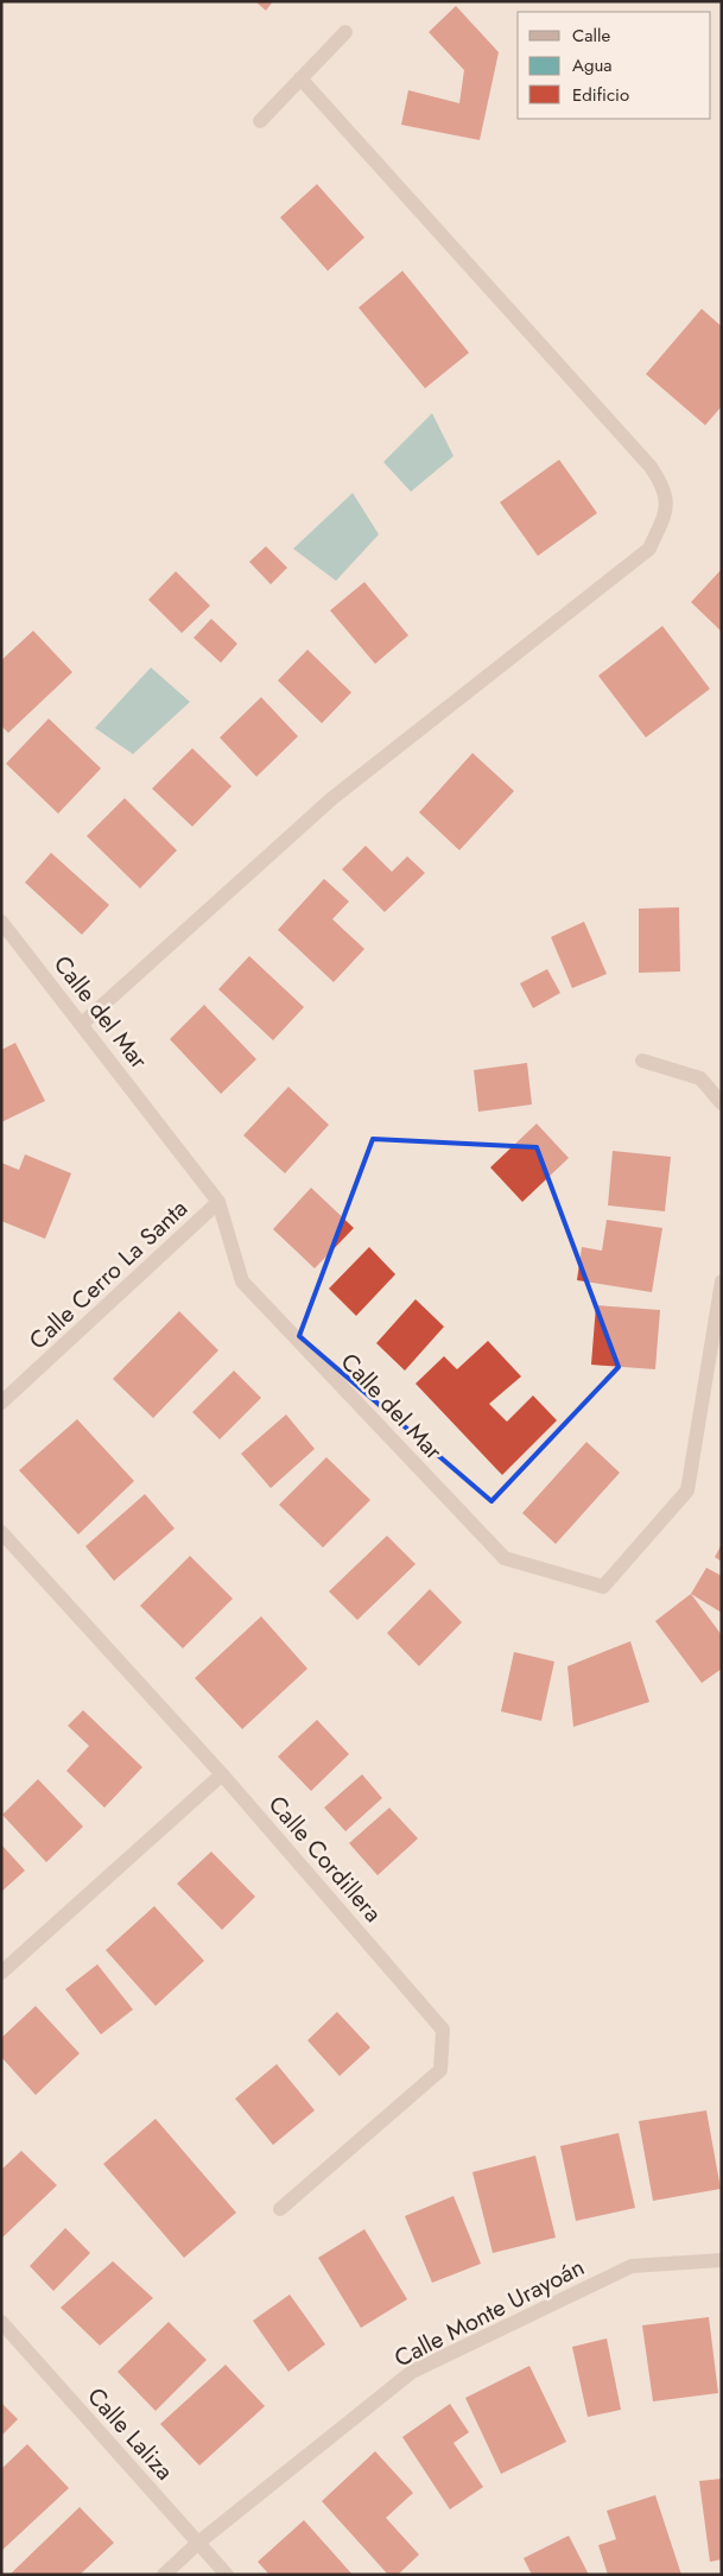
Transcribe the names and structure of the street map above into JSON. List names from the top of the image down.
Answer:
{
  "streets": {
    "street": [
      "Calle del Mar",
      "Calle Cerro La Santa",
      "Calle Cordillera",
      "Calle Monte Urayoán",
      "Calle Laliza"
    ]
  },
  "crossings": [
    ["Calle del Mar", "Calle Cerro La Santa"],
    ["Calle Monte Urayoán", "Calle Laliza"]
  ],
  "legend": ["Calle", "Agua", "Edificio"]
}
